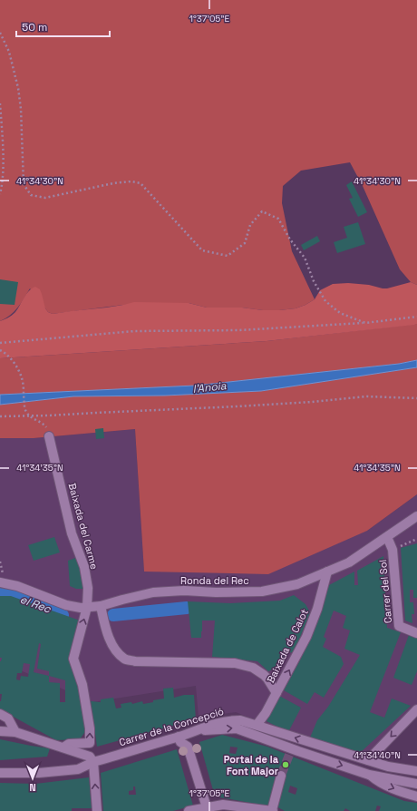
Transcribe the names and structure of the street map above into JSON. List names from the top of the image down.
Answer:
{
  "streets": {
    "street": [
      "Baixada del Carme",
      "Ronda del Rec",
      "Carrer del Sol",
      "Baixada de Calot",
      "Carrer de la Concepció"
    ]
  },
  "crossings": [
    ["Baixada del Carme", "Ronda del Rec"],
    ["Ronda del Rec", "Carrer del Sol"],
    ["Ronda del Rec", "Baixada de Calot"],
    ["Baixada de Calot", "Carrer de la Concepció"]
  ],
  "one_way": ["Baixada del Carme", "Baixada de Calot"],
  "water": ["l'Anoia", "el Rec"],
  "places": ["Portal de la Font Major"],
  "scale_bar": "50 m",
  "north": "bottom",
  "coordinates": [
    "1°37'05\"E",
    "41°34'30\"N",
    "41°34'35\"N",
    "41°34'40\"N"
  ]
}
